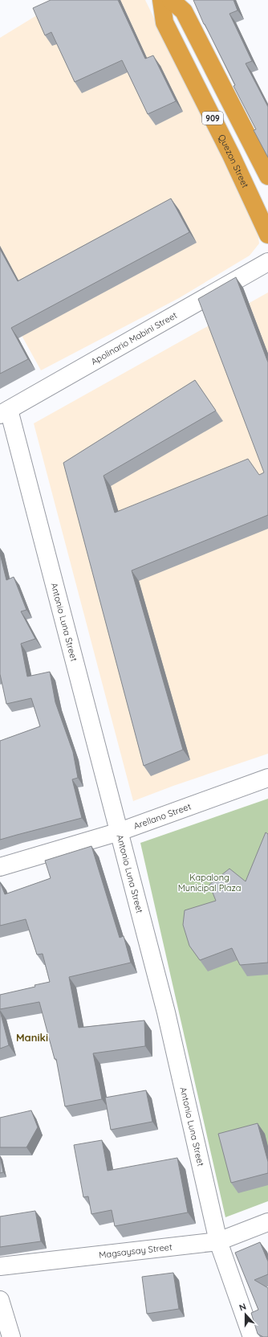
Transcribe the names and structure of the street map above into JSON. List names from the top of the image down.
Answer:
{
  "streets": {
    "highway": ["909", "Quezon Street"],
    "street": [
      "Apolinario Mabini Street",
      "Antonio Luna Street",
      "Arellano Street",
      "Magsaysay Street"
    ]
  },
  "crossings": [
    ["Apolinario Mabini Street", "Antonio Luna Street"],
    ["Antonio Luna Street", "Arellano Street"],
    ["Antonio Luna Street", "Magsaysay Street"]
  ],
  "districts": ["Maniki"],
  "parks": ["Kapalong Municipal Plaza"],
  "north": "top"
}
